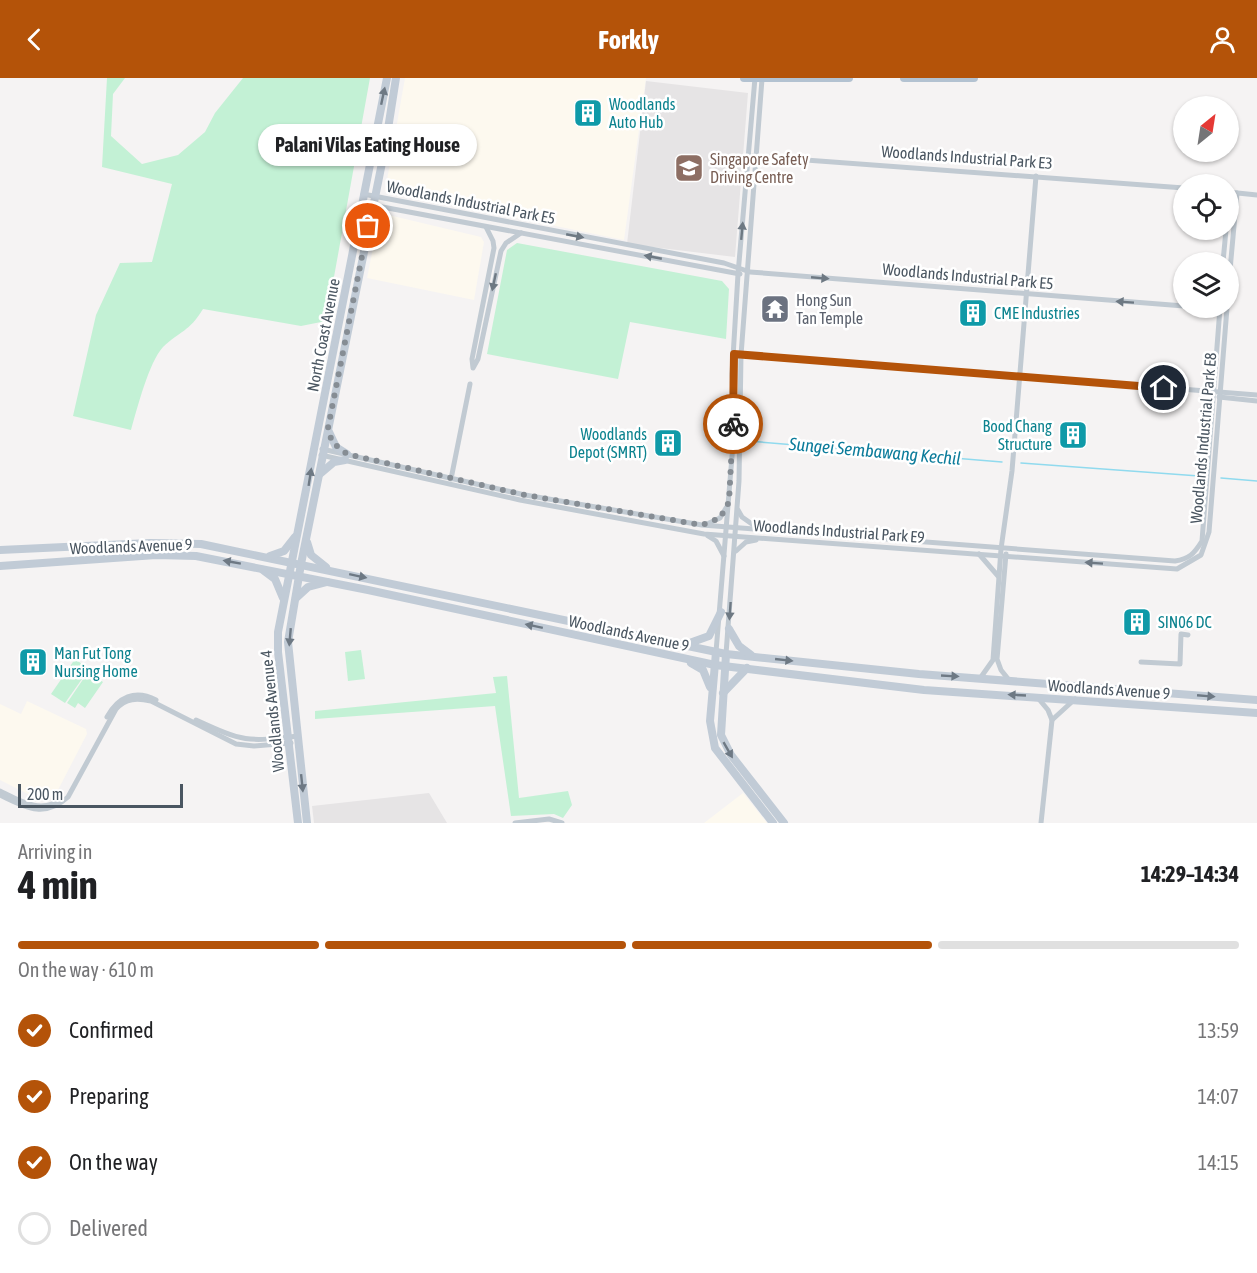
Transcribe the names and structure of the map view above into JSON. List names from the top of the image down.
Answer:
{
  "streets": {
    "main road": ["North Coast Avenue", "Woodlands Avenue 9", "Woodlands Avenue 4"],
    "street": [
      "Woodlands Industrial Park E3",
      "Woodlands Industrial Park E5",
      "Woodlands Industrial Park E8",
      "Woodlands Industrial Park E9"
    ]
  },
  "crossings": [
    ["Woodlands Industrial Park E5", "North Coast Avenue"],
    ["North Coast Avenue", "Woodlands Industrial Park E9"],
    ["North Coast Avenue", "Woodlands Avenue 9"],
    ["North Coast Avenue", "Woodlands Avenue 4"],
    ["Woodlands Industrial Park E8", "Woodlands Industrial Park E9"],
    ["Woodlands Avenue 9", "Woodlands Avenue 4"]
  ],
  "water": ["Sungei Sembawang Kechil"],
  "places": {
    "building": [
      "Woodlands Auto Hub",
      "CME Industries",
      "Bood Chang Structure",
      "Woodlands Depot (SMRT)",
      "SIN06 DC",
      "Man Fut Tong Nursing Home"
    ],
    "school or university": ["Singapore Safety Driving Centre"],
    "other": ["Palani Vilas Eating House"],
    "temple": ["Hong Sun Tan Temple"]
  },
  "scale_bar": "200 m",
  "north": "top right",
  "page": {
    "header": "Forkly",
    "bubble": "Palani Vilas Eating House",
    "scale": "200 m",
    "heading": ["4 min", "Arriving in", "14:29–14:34"],
    "bar": "On the way · 610 m",
    "list": [
      ["Confirmed", "13:59"],
      ["Preparing", "14:07"],
      ["On the way", "14:15"],
      "Delivered"
    ]
  }
}
